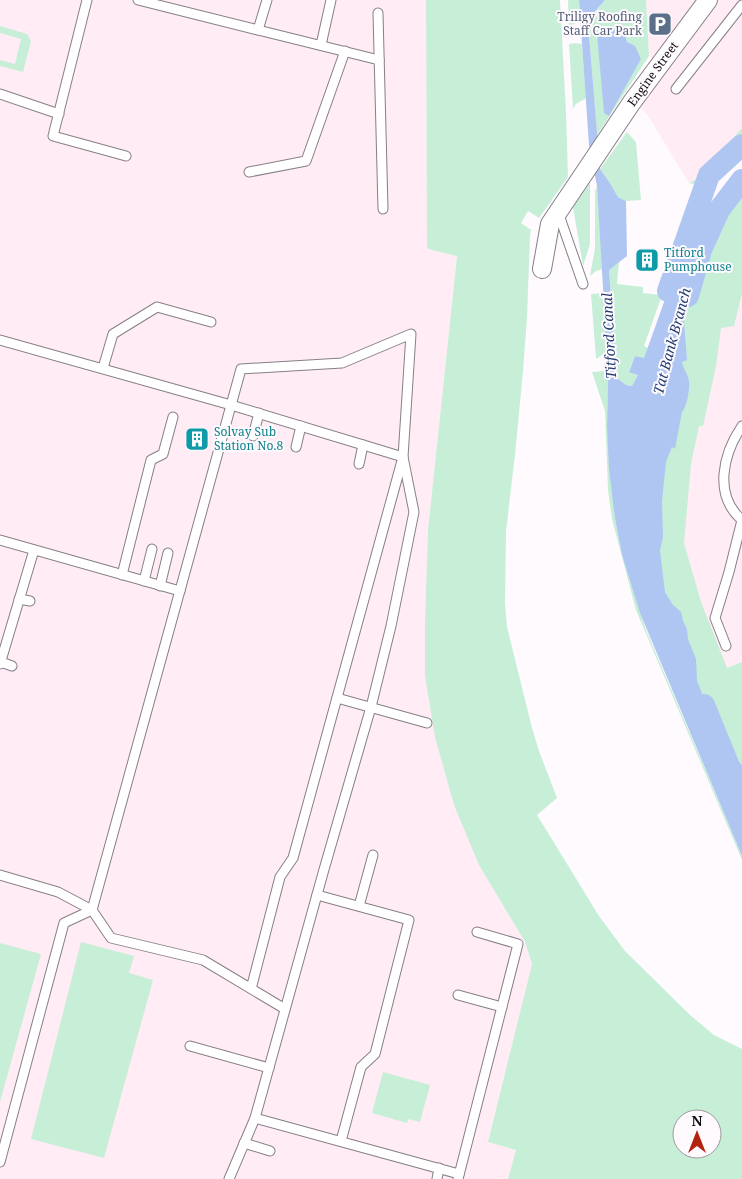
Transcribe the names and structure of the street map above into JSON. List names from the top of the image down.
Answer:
{
  "streets": {
    "street": ["Engine Street"]
  },
  "water": ["Titford Canal", "Tat Bank Branch"],
  "places": {
    "parking": ["Triligy Roofing Staff Car Park"],
    "building": ["Titford Pumphouse", "Solvay Sub Station No.8"]
  },
  "north": "top"
}
